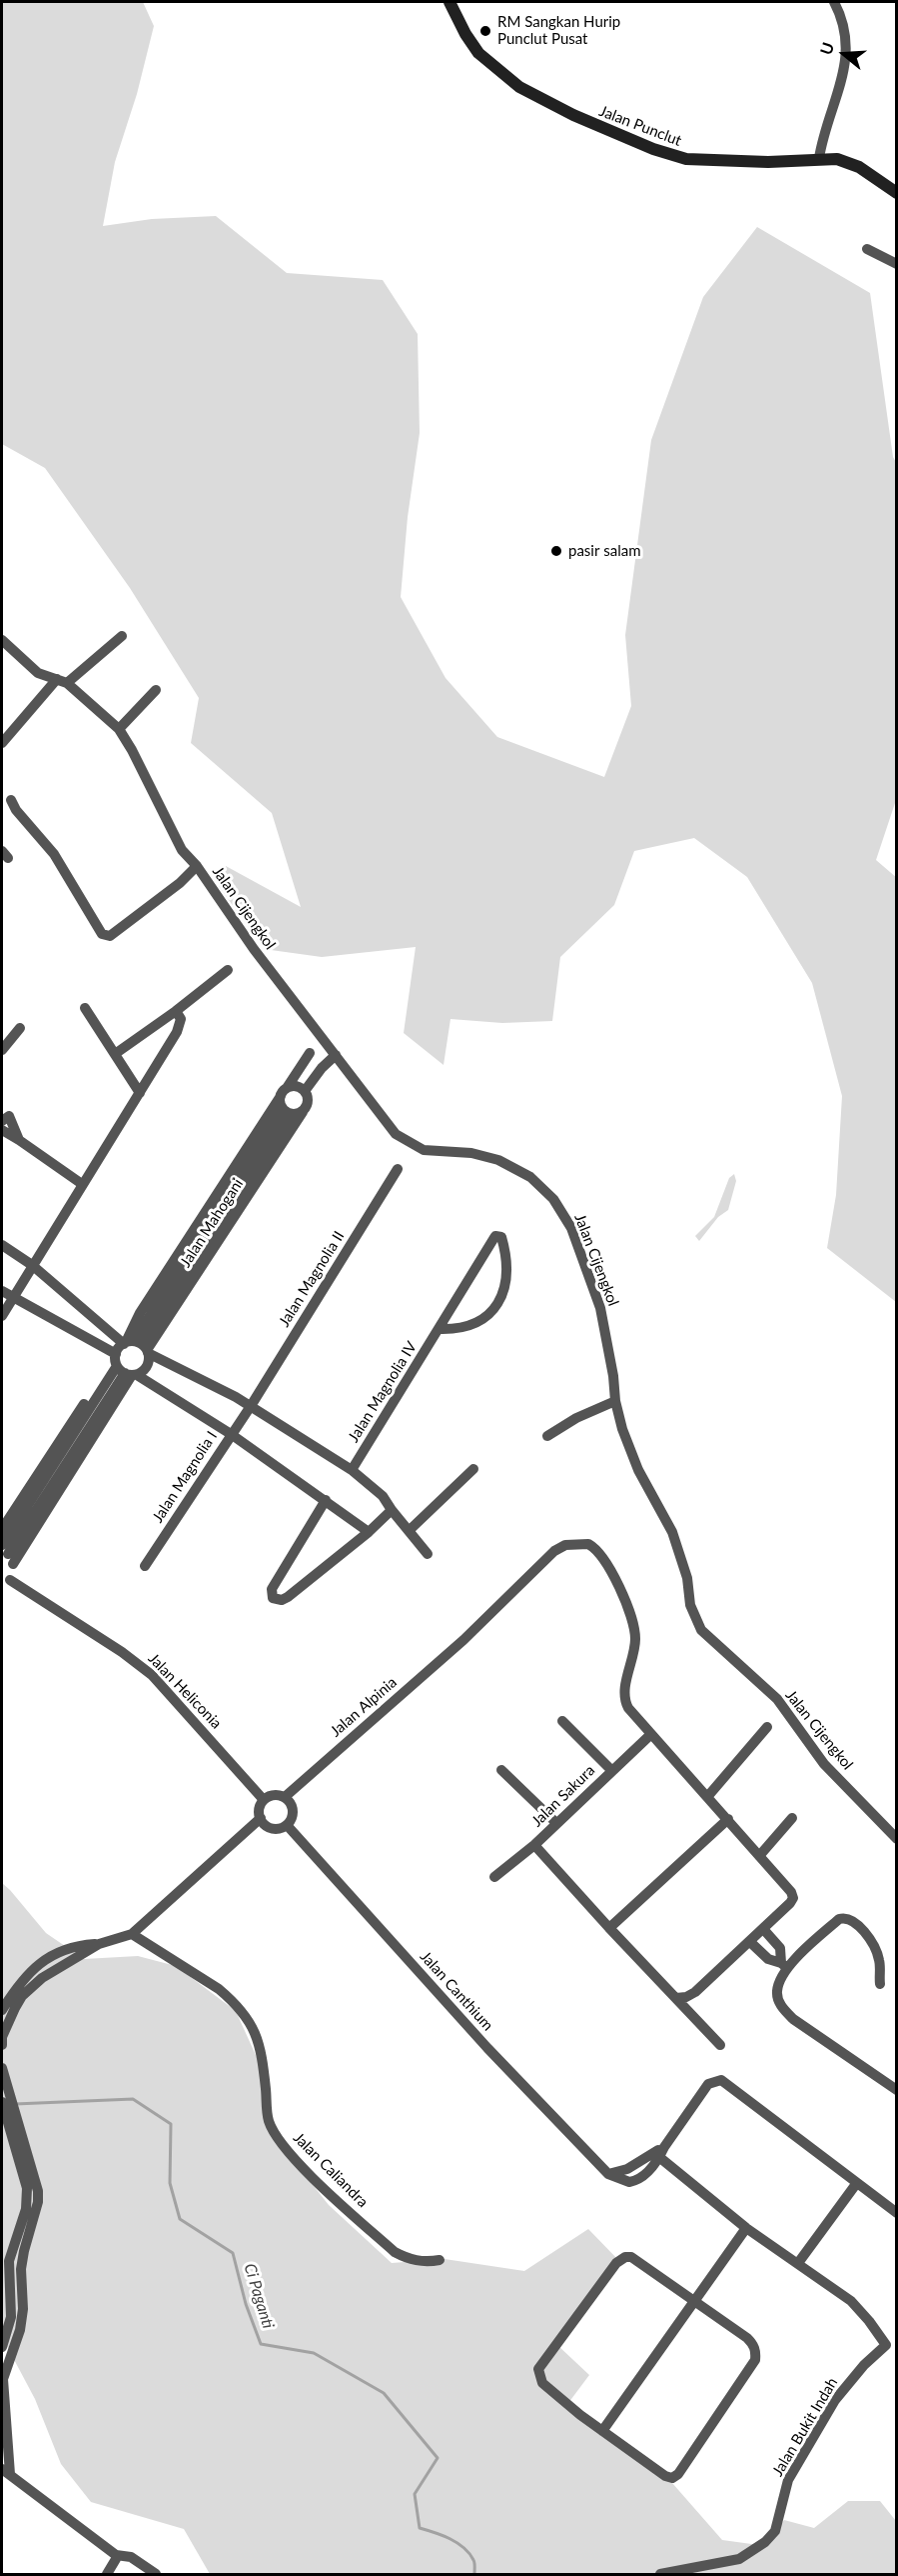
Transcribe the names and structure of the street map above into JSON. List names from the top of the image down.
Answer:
{
  "streets": {
    "main road": ["Jalan Punclut"],
    "street": [
      "Jalan Cijengkol",
      "Jalan Mahogani",
      "Jalan Magnolia II",
      "Jalan Magnolia IV",
      "Jalan Magnolia I",
      "Jalan Heliconia",
      "Jalan Alpinia",
      "Jalan Sakura",
      "Jalan Canthium",
      "Jalan Caliandra",
      "Jalan Bukit Indah"
    ]
  },
  "crossings": [
    ["Jalan Magnolia II", "Jalan Magnolia I"],
    ["Jalan Heliconia", "Jalan Alpinia"],
    ["Jalan Heliconia", "Jalan Canthium"],
    ["Jalan Alpinia", "Jalan Sakura"],
    ["Jalan Alpinia", "Jalan Canthium"]
  ],
  "water": ["Ci Paganti"],
  "places": ["RM Sangkan Hurip Punclut Pusat", "pasir salam"],
  "north": "left"
}
